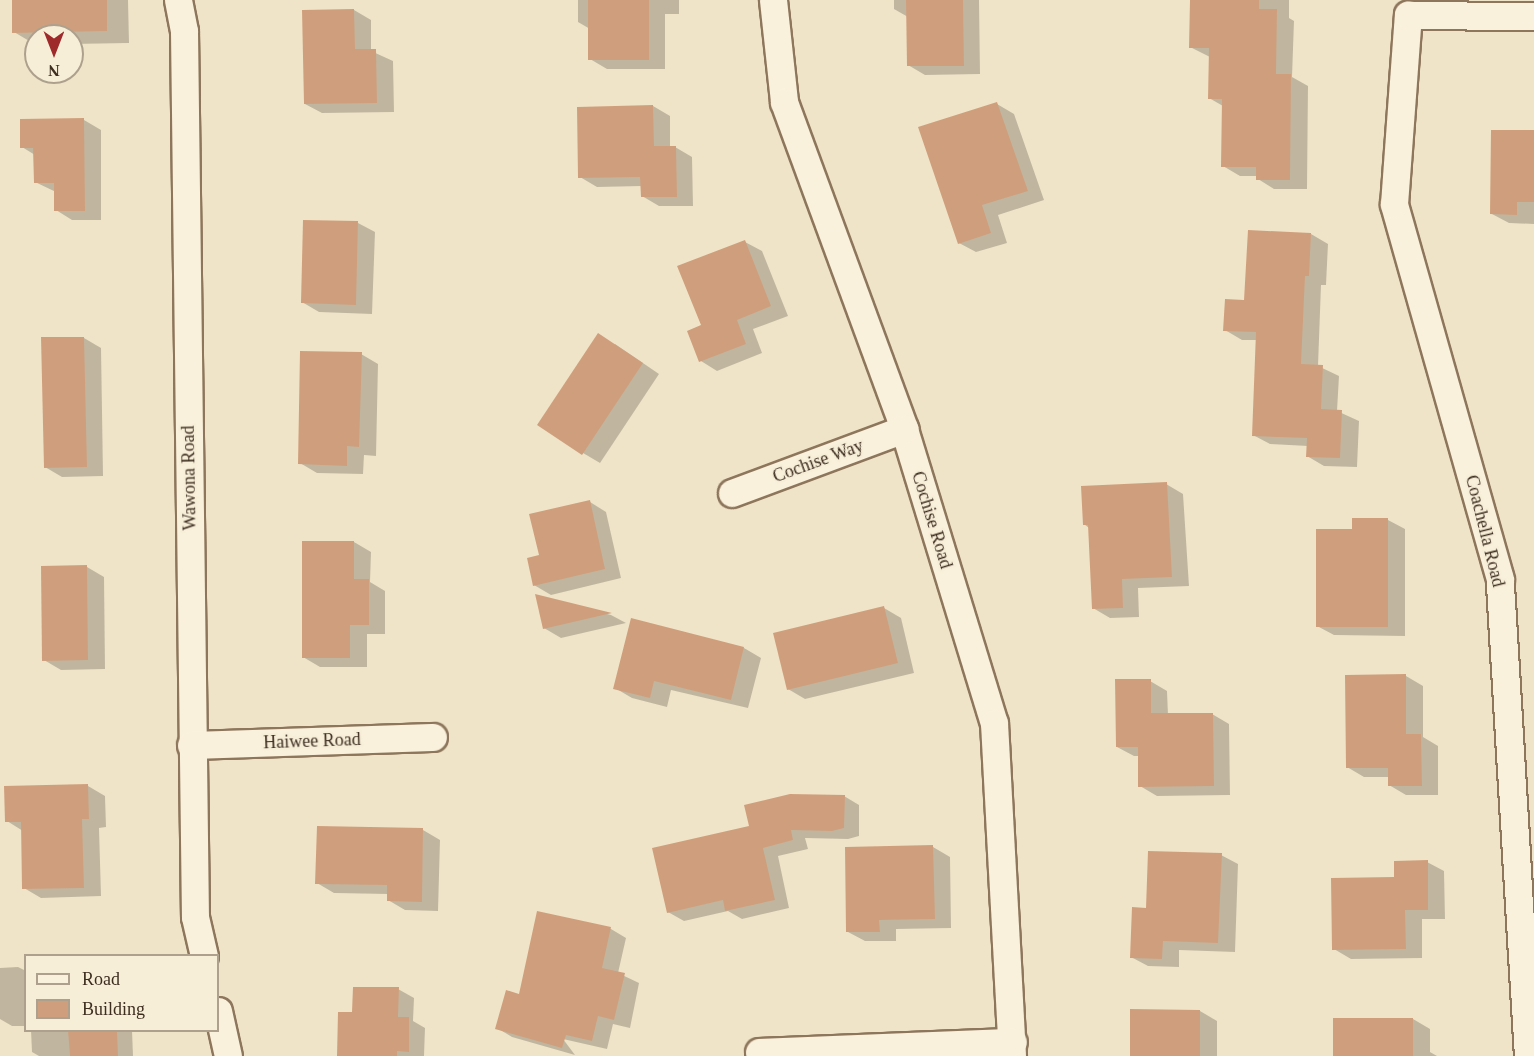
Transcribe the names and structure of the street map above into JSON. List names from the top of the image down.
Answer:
{
  "streets": {
    "street": [
      "Cochise Way",
      "Wawona Road",
      "Cochise Road",
      "Coachella Road",
      "Haiwee Road"
    ]
  },
  "crossings": [
    ["Cochise Way", "Cochise Road"],
    ["Wawona Road", "Haiwee Road"]
  ],
  "legend": ["Road", "Building"],
  "north": "bottom"
}
